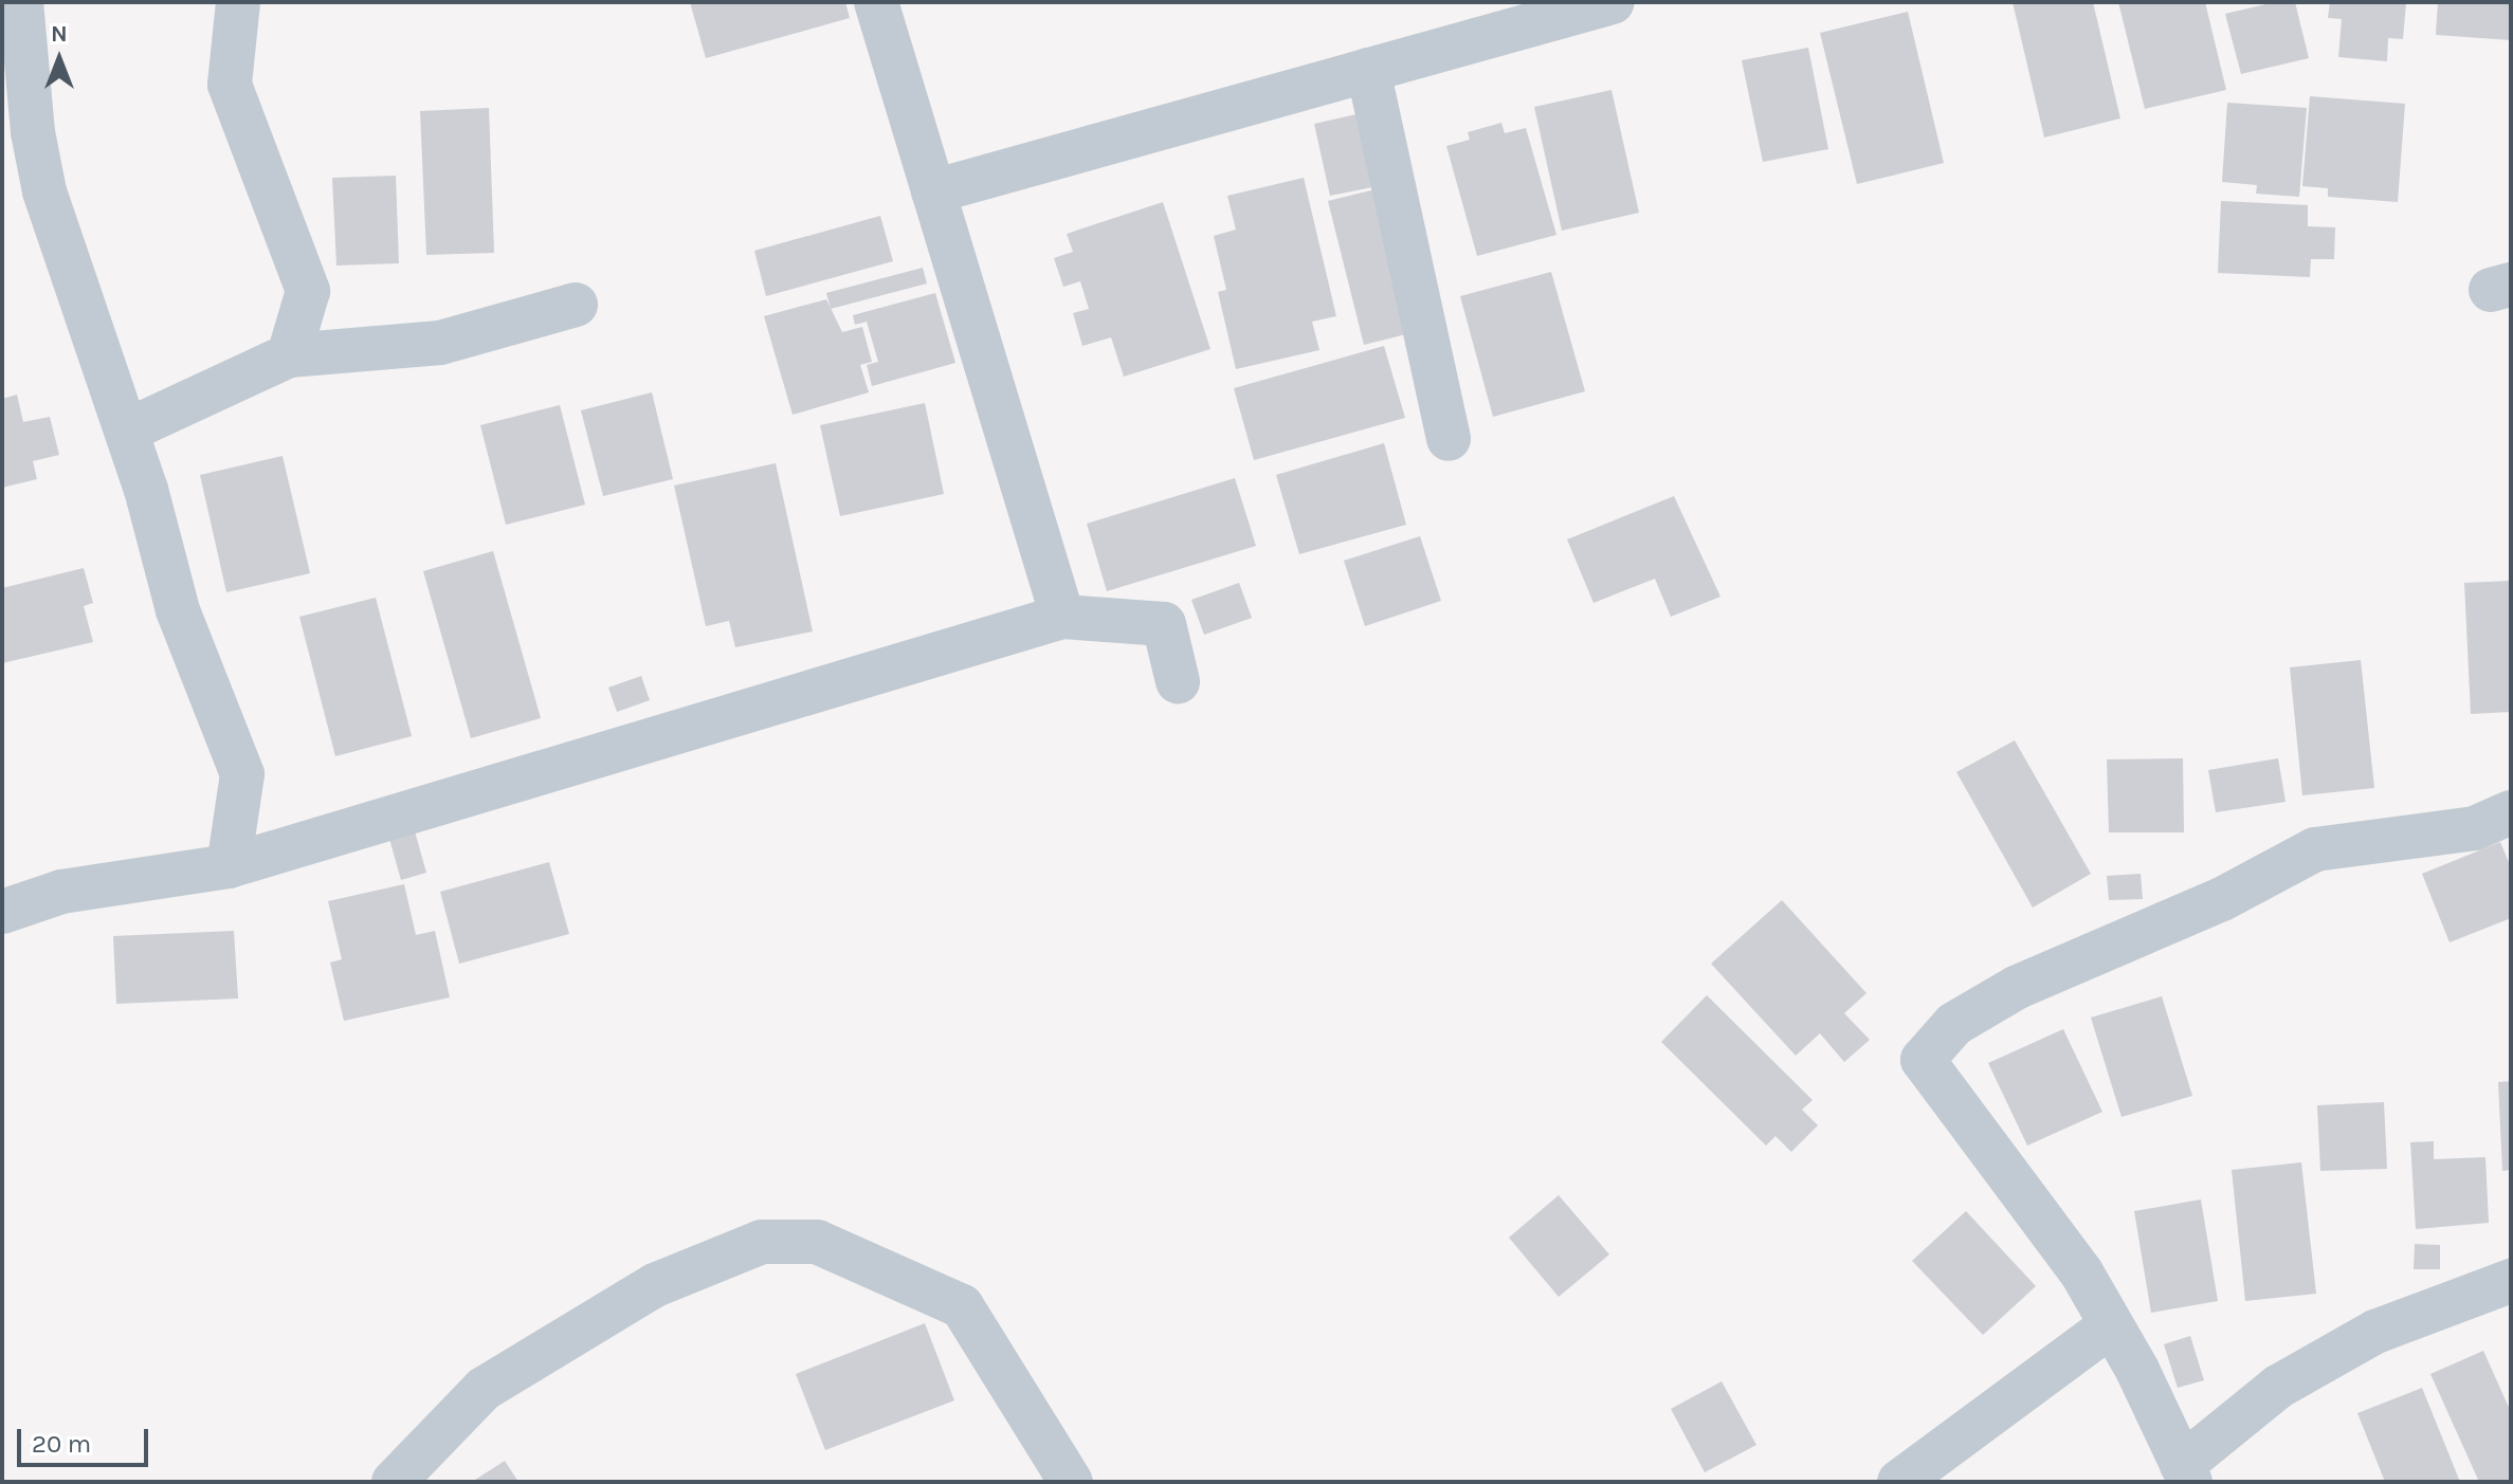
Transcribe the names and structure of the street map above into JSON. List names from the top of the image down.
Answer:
{
  "scale_bar": "20 m",
  "north": "top"
}
